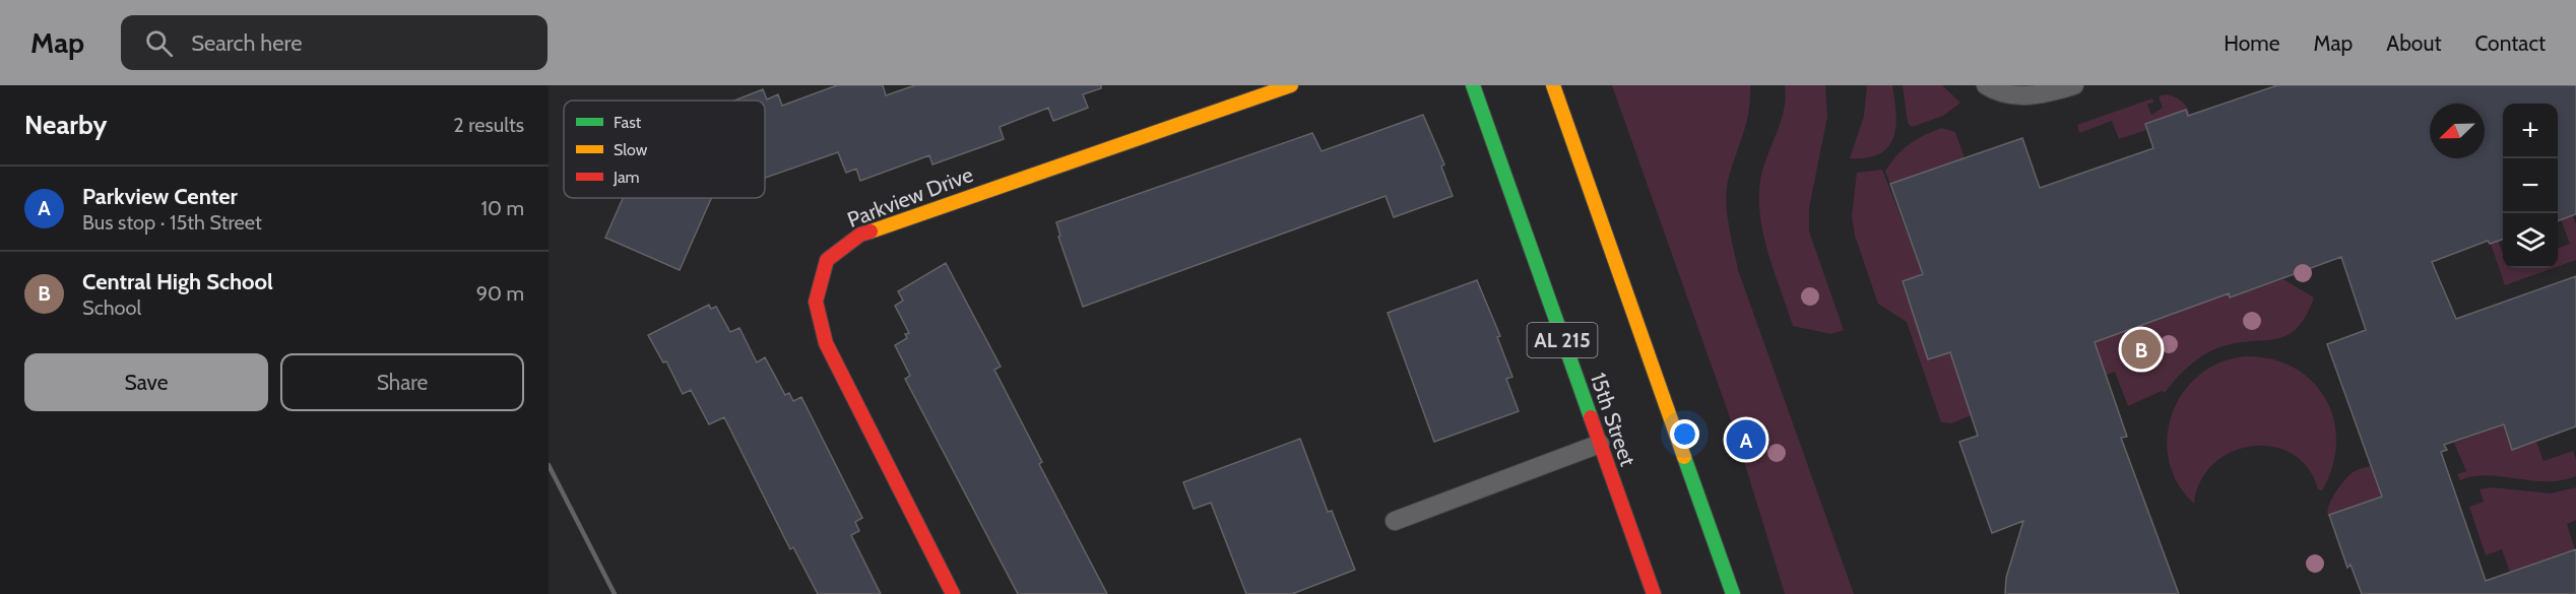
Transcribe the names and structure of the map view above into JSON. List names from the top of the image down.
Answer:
{
  "streets": {
    "main road": ["Parkview Drive", "AL 215", "15th Street"]
  },
  "legend": ["Fast", "Slow", "Jam"],
  "north": "bottom left",
  "page": {
    "header": "Map",
    "search": "Search here",
    "nav": [
      "Home",
      "Map",
      "About",
      "Contact"
    ],
    "heading": ["Nearby", "2 results"],
    "map_buttons": ["+", "−"],
    "list": [
      {
        "mark": "A",
        "name": "Parkview Center",
        "note": "Bus stop · 15th Street",
        "value": "10 m"
      },
      {
        "mark": "B",
        "name": "Central High School",
        "note": "School",
        "value": "90 m"
      }
    ],
    "pins": ["B", "A"],
    "buttons": ["Save", "Share"]
  }
}
